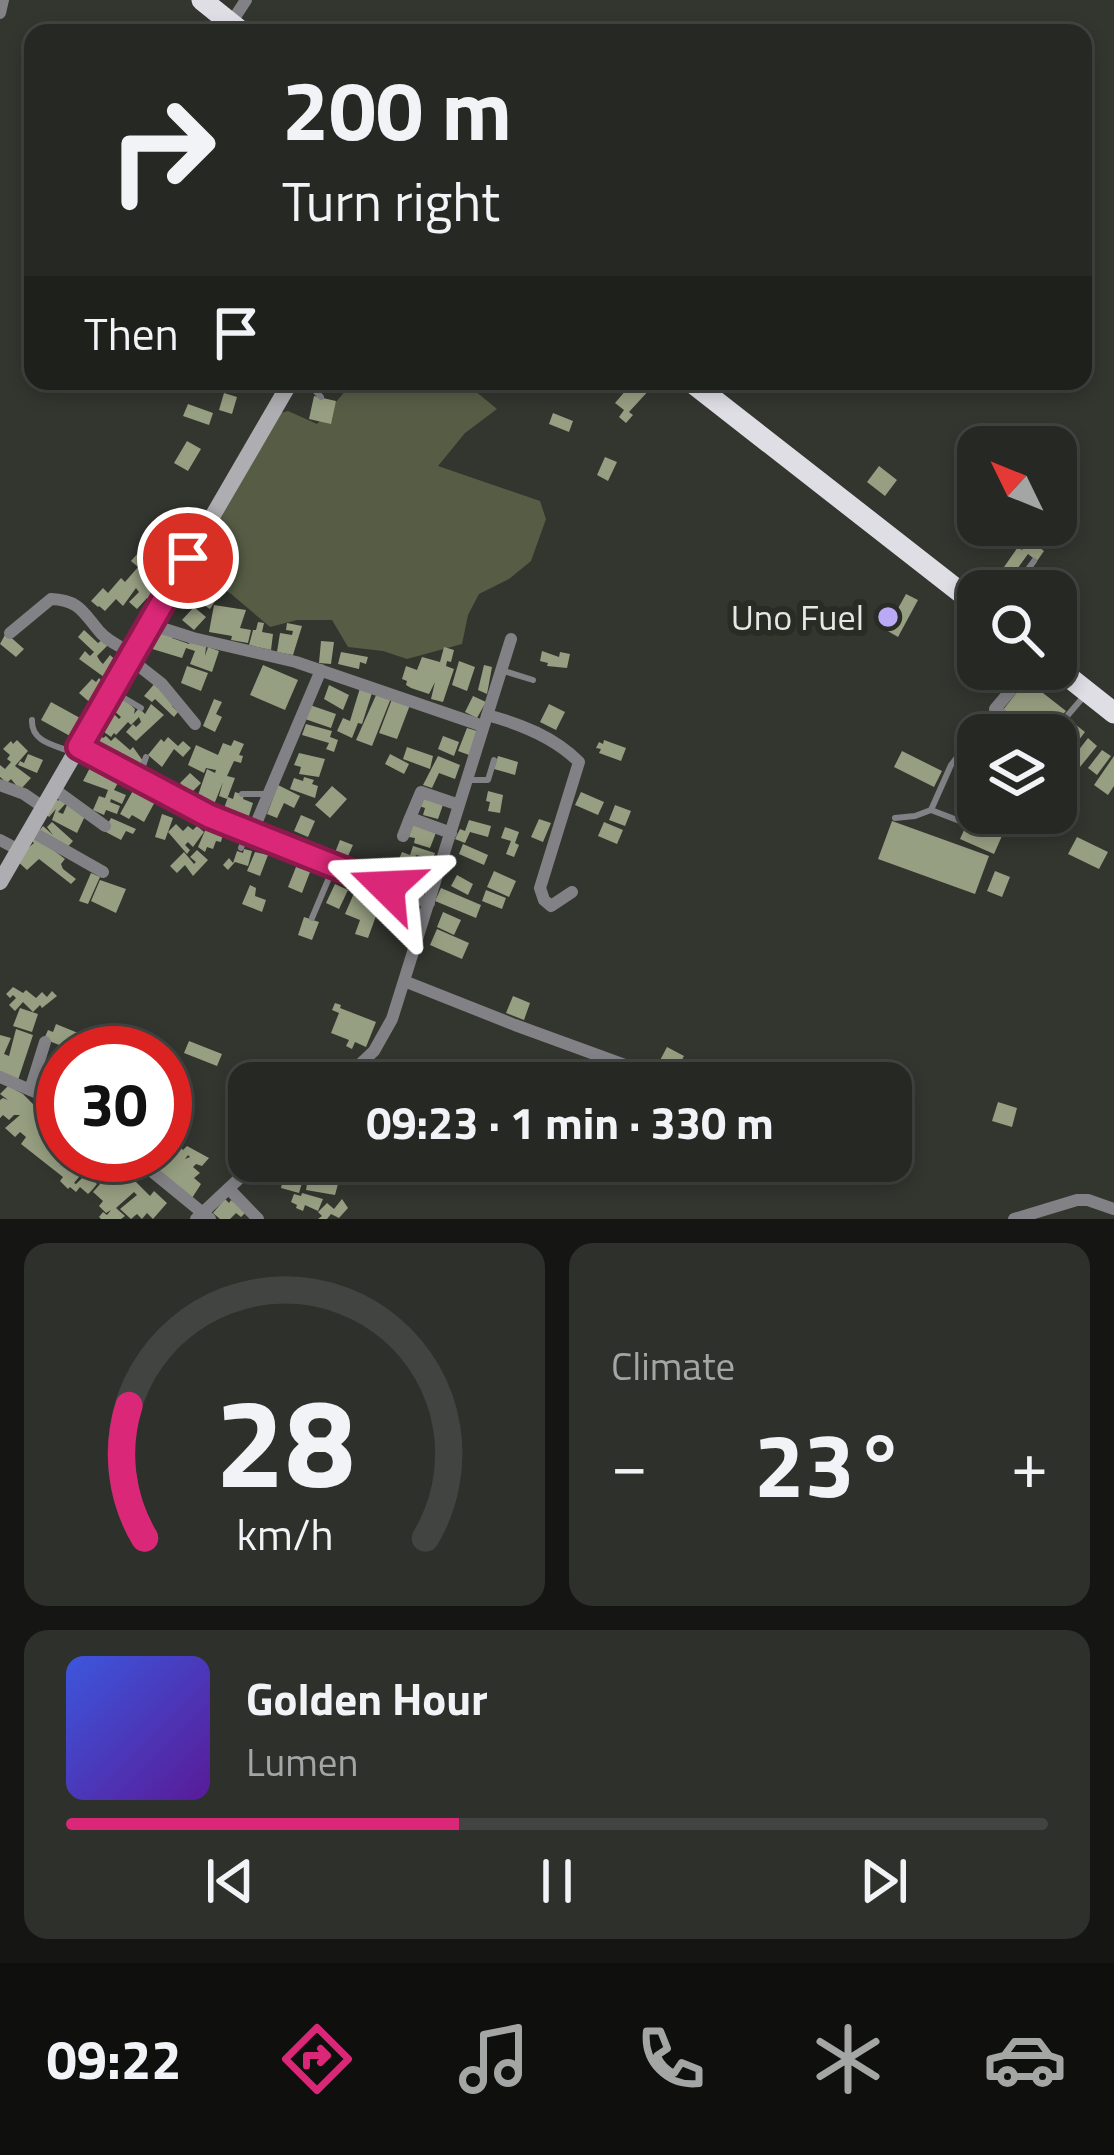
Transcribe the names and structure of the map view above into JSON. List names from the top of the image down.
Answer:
{
  "places": ["Uno Fuel"],
  "north": "top left",
  "page": {
    "turn": ["200 m", "Turn right"],
    "then": "Then",
    "limit": "30",
    "trip": "09:23 · 1 min · 330 m",
    "tile": "Climate",
    "heat": ["−", "23°", "+"],
    "song": ["Golden Hour", "Lumen"],
    "tabs": "09:22",
    "gauge": ["28", "km/h"]
  }
}
